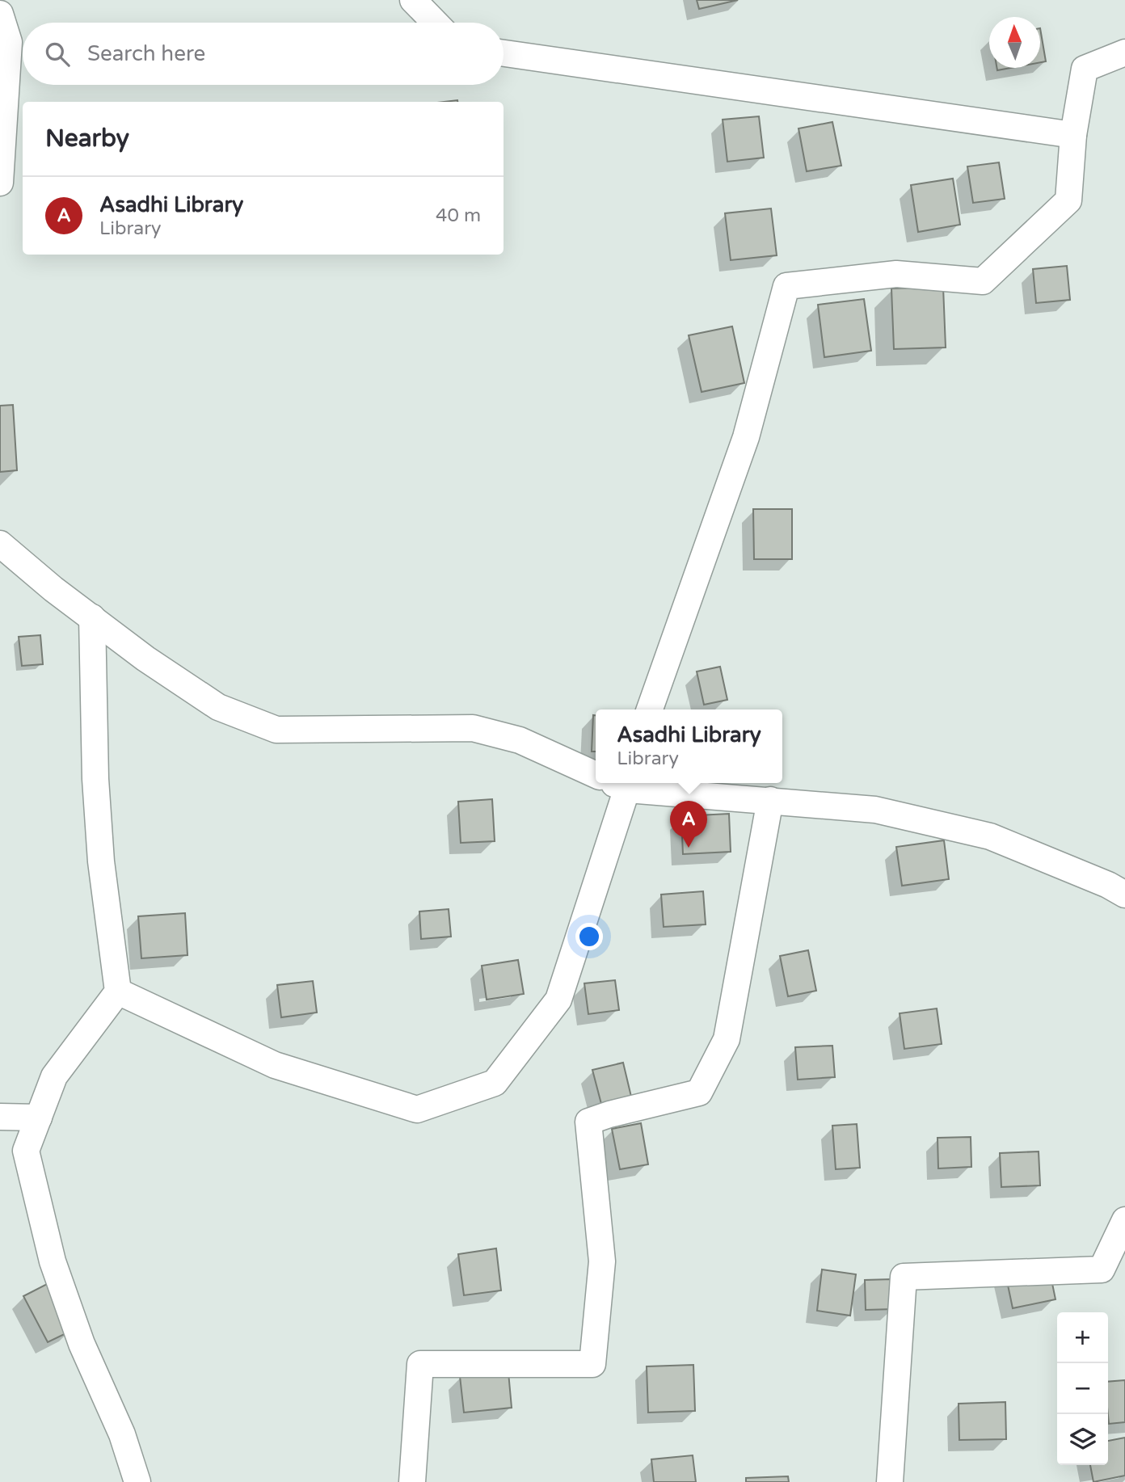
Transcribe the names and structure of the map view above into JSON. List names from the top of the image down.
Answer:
{
  "north": "top",
  "page": {
    "search": "Search here",
    "heading": "Nearby",
    "list": [
      {
        "mark": "A",
        "name": "Asadhi Library",
        "note": "Library",
        "value": "40 m"
      }
    ],
    "popup": ["Asadhi Library", "Library"],
    "pins": "A",
    "map_buttons": ["+", "−"]
  }
}
